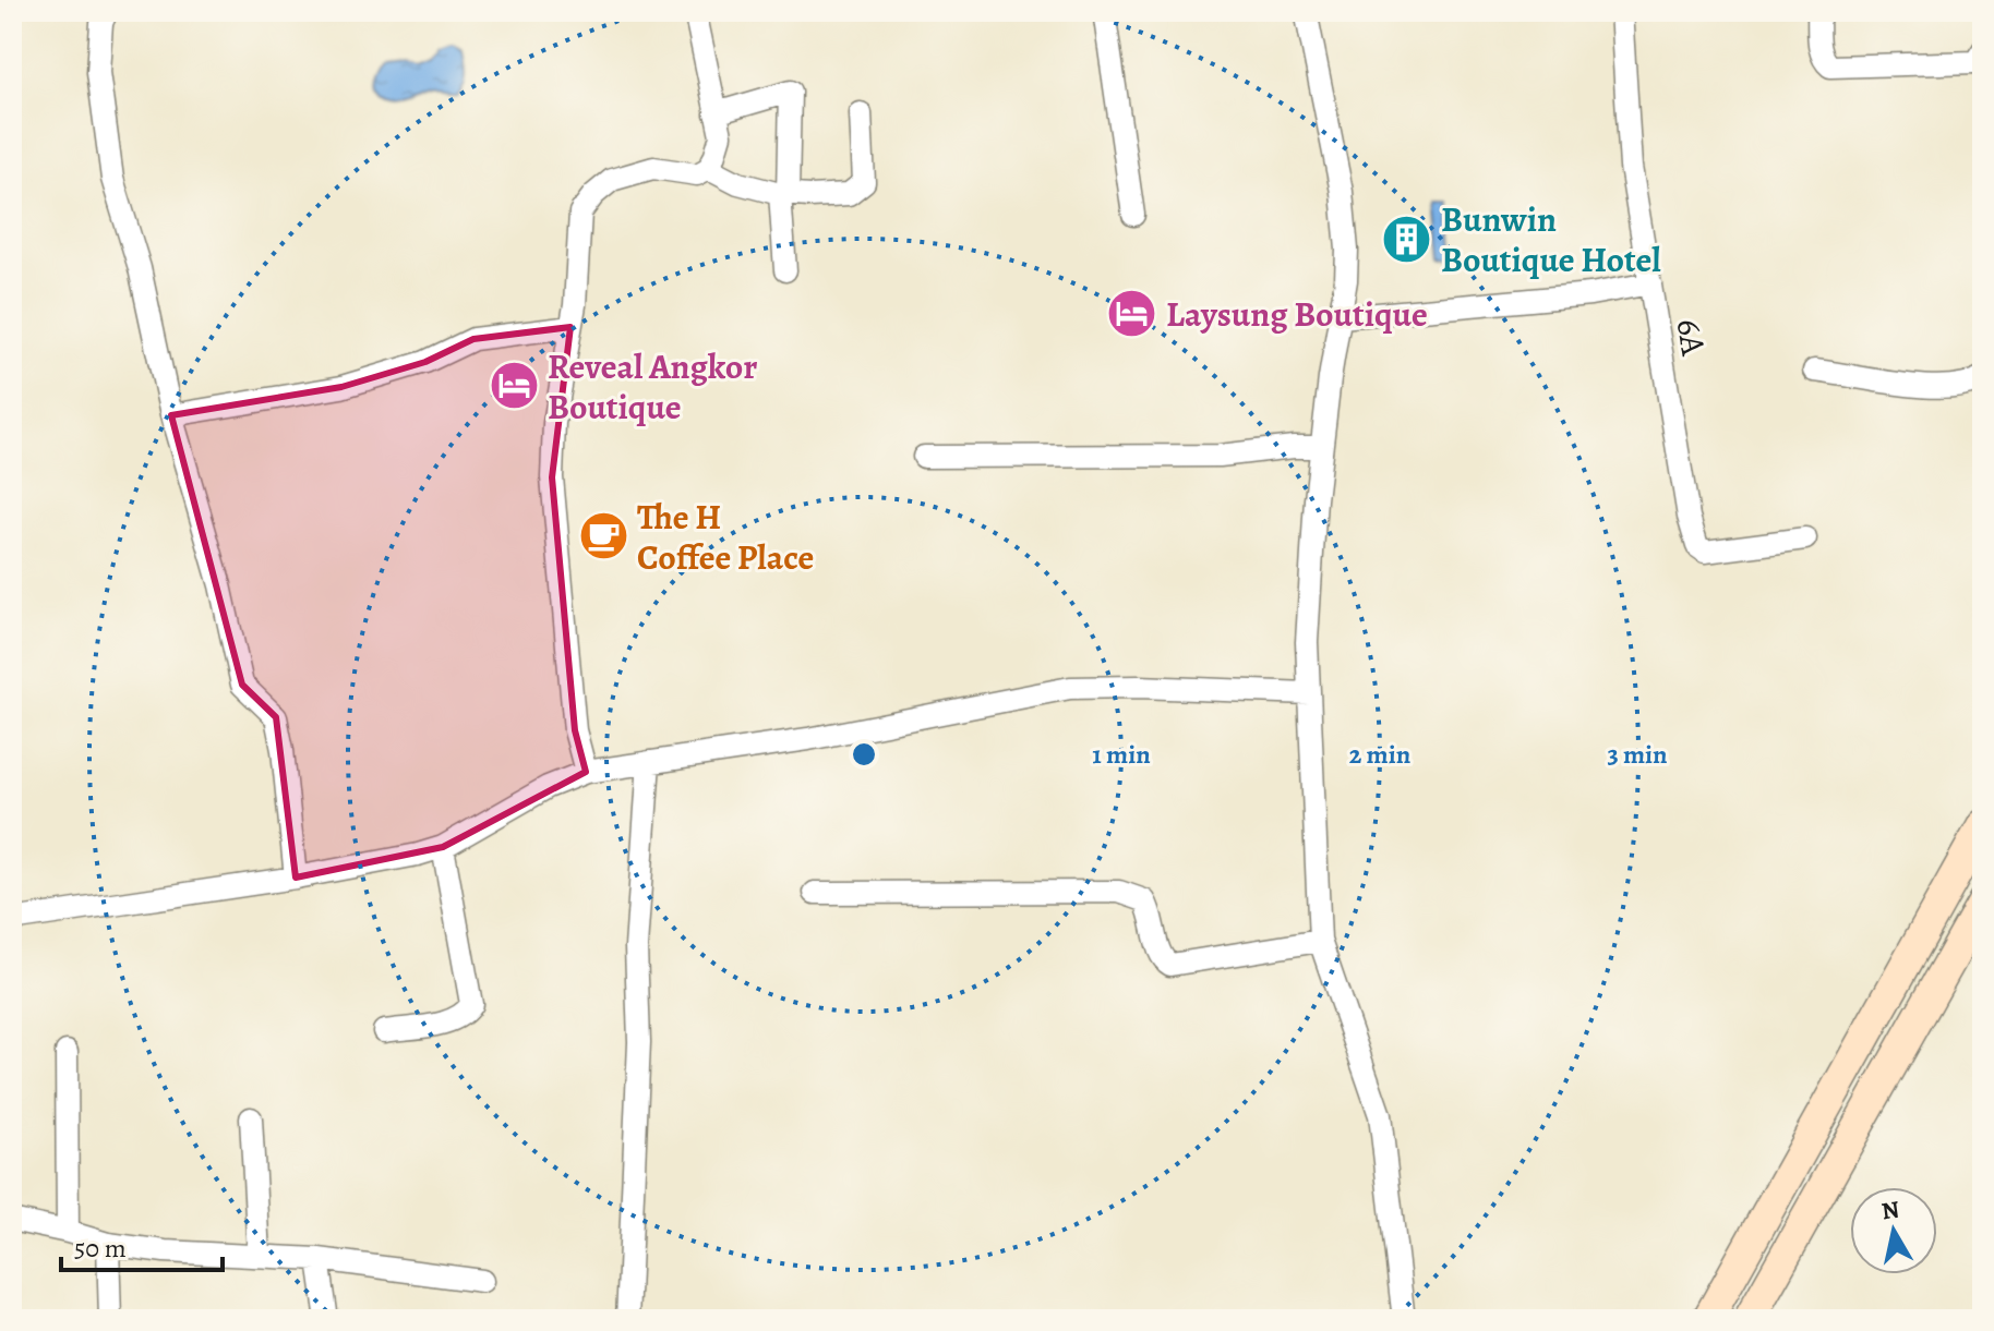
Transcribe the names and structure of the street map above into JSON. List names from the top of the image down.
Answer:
{
  "streets": {
    "street": ["6A"]
  },
  "places": {
    "building": ["Bunwin Boutique Hotel"],
    "hotel": ["Laysung Boutique", "Reveal Angkor Boutique"],
    "cafe": ["The H Coffee Place"]
  },
  "scale_bar": "50 m",
  "north": "top",
  "rings": ["1 min", "2 min", "3 min"]
}
